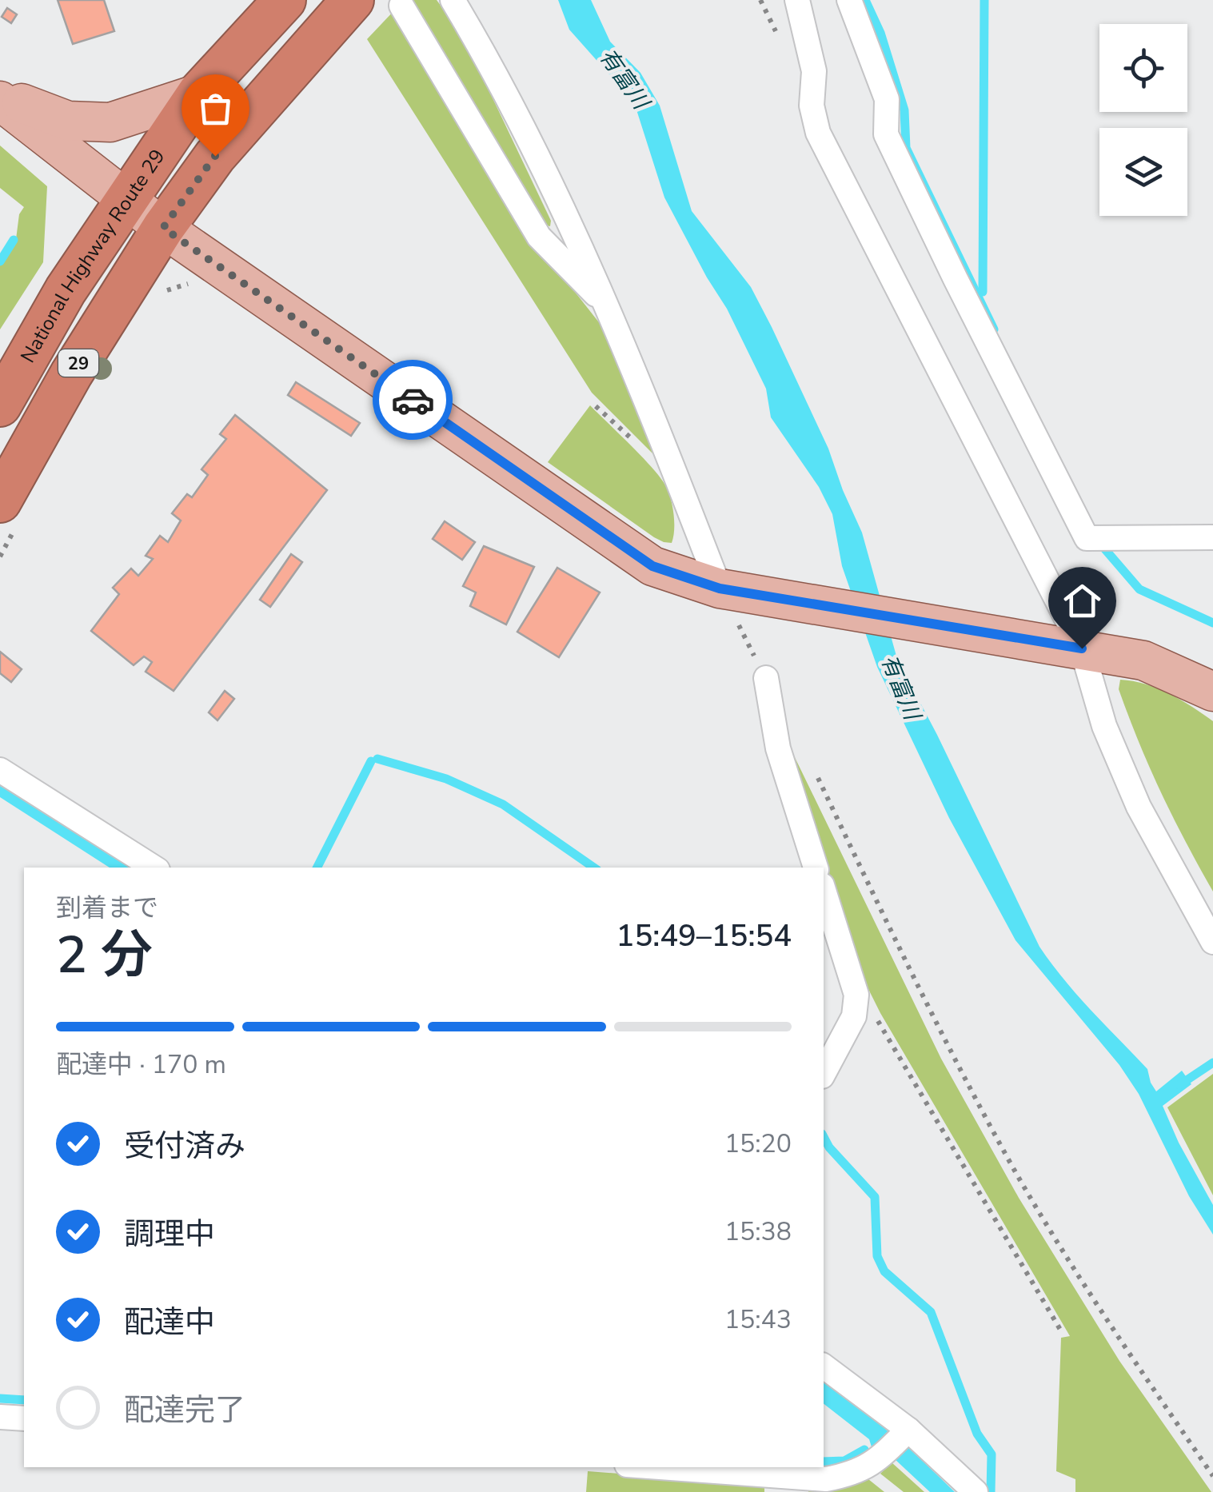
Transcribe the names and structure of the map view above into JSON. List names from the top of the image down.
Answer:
{
  "streets": {
    "highway": ["National Highway Route 29", "29"]
  },
  "water": ["有富川"],
  "page": {
    "heading": ["2 分", "到着まで", "15:49–15:54"],
    "bar": "配達中 · 170 m",
    "list": [
      ["受付済み", "15:20"],
      ["調理中", "15:38"],
      ["配達中", "15:43"],
      "配達完了"
    ]
  }
}
